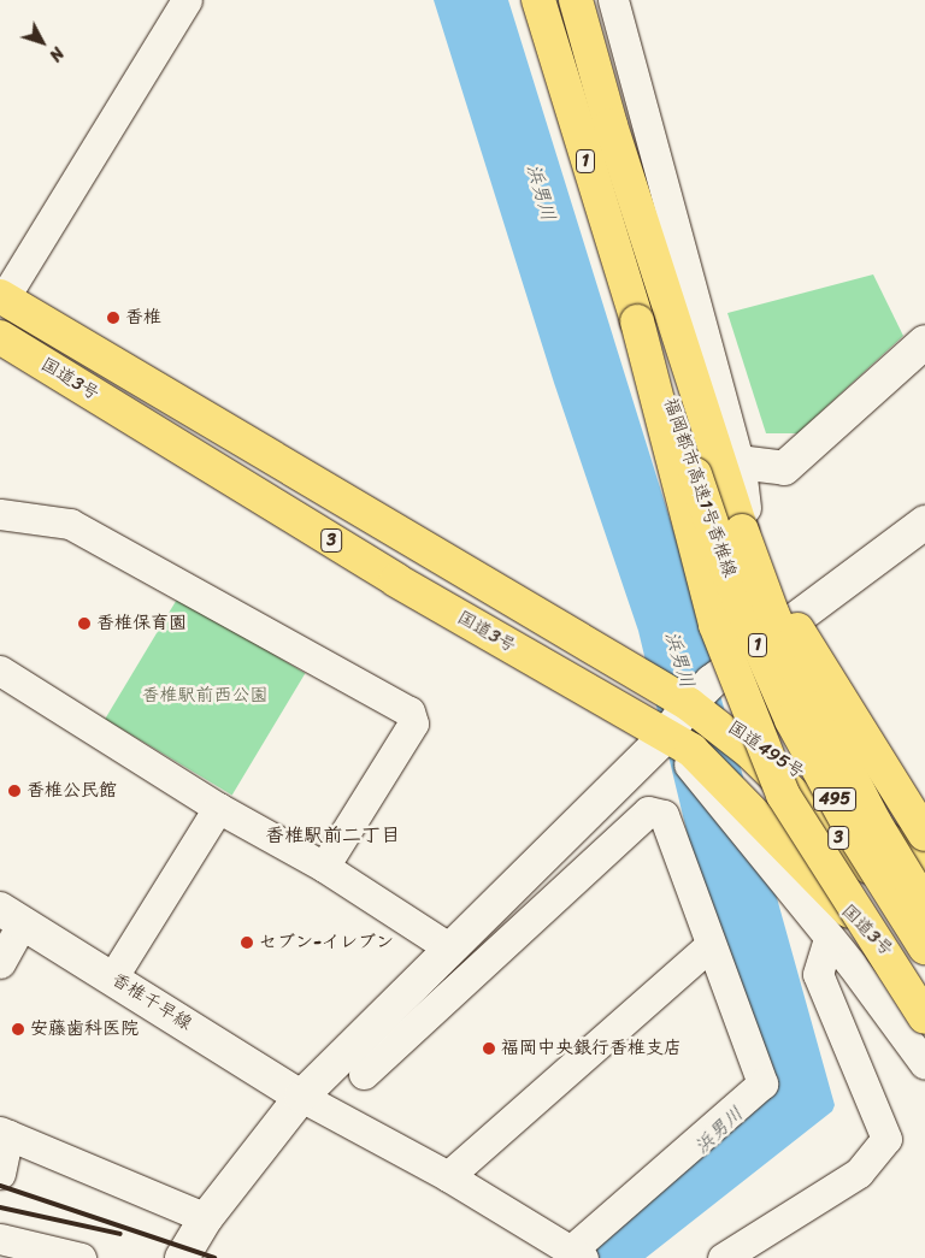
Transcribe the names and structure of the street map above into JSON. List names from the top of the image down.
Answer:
{
  "streets": {
    "highway": [
      "1",
      "国道3号",
      "福岡都市高速1号香椎線",
      "3",
      "国道495号",
      "495"
    ],
    "street": ["香椎千早線"]
  },
  "crossings": [
    ["国道3号", "国道495号"]
  ],
  "districts": ["香椎駅前二丁目"],
  "water": ["浜男川"],
  "parks": ["香椎駅前西公園"],
  "places": [
    "香椎",
    "香椎保育園",
    "香椎公民館",
    "セブン-イレブン",
    "安藤歯科医院",
    "福岡中央銀行香椎支店"
  ],
  "north": "bottom right"
}
